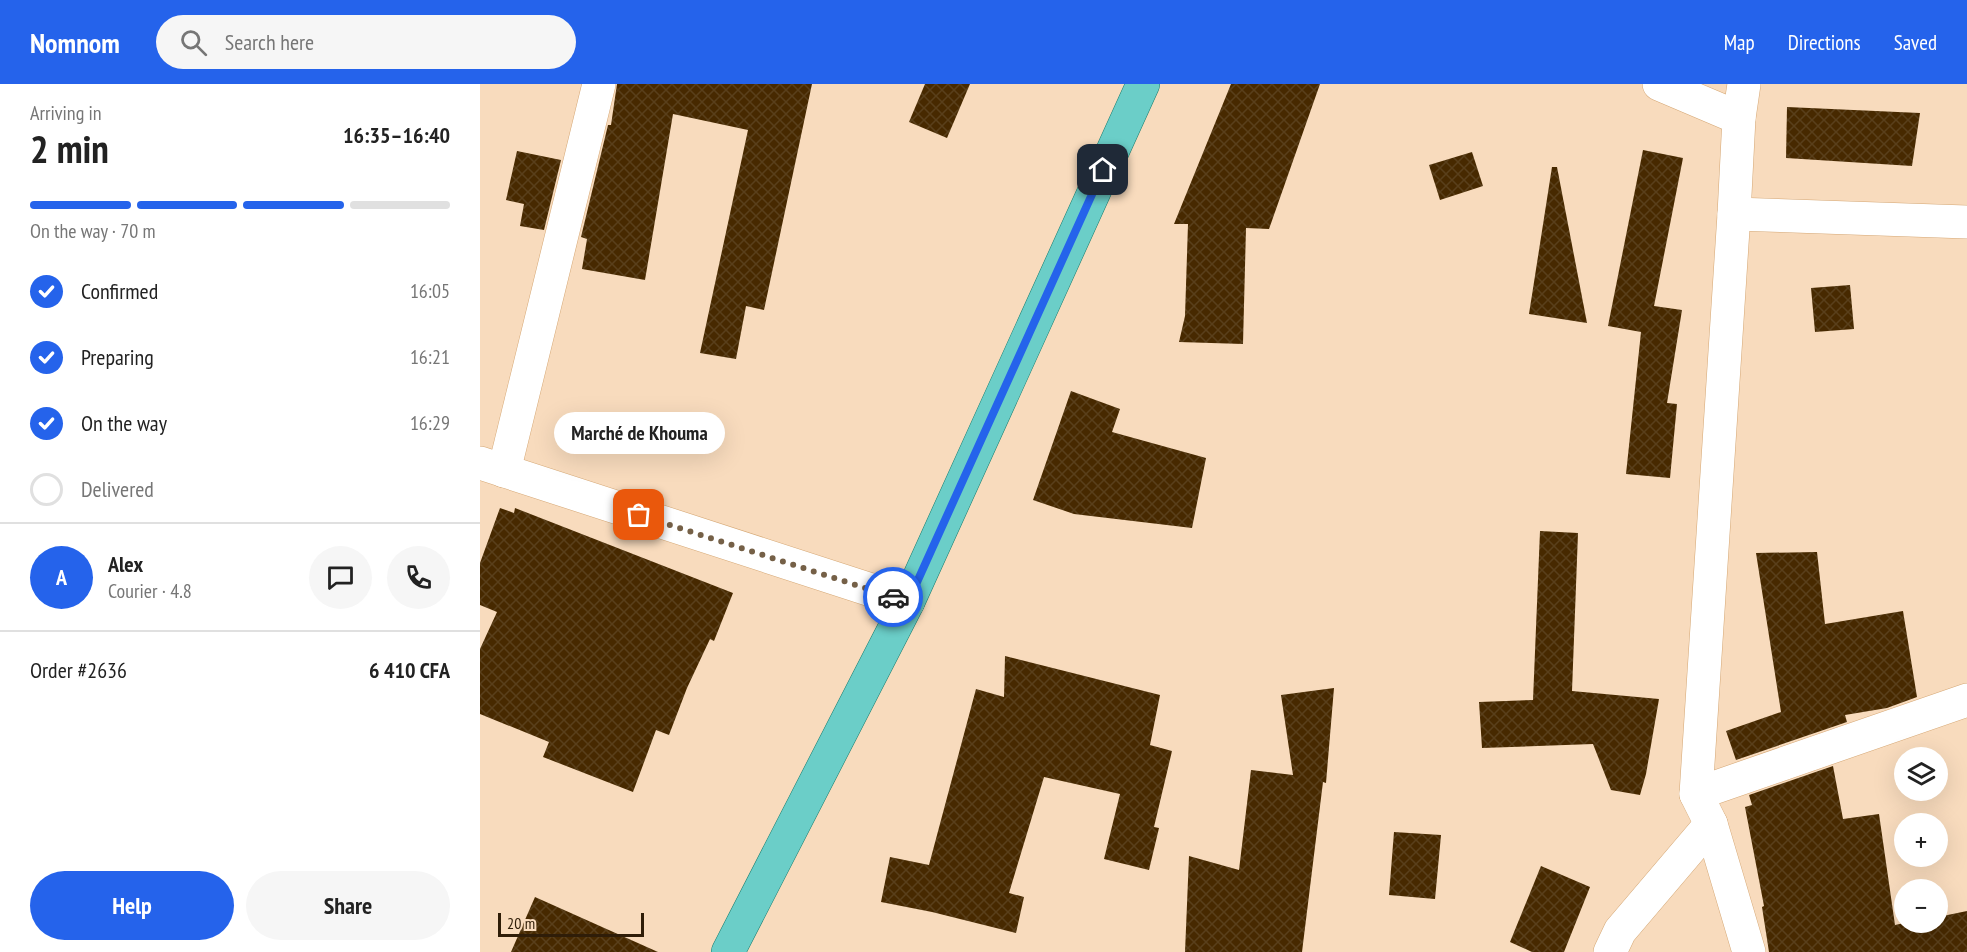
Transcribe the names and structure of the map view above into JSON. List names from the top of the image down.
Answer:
{
  "places": ["Marché de Khouma"],
  "scale_bar": "20 m",
  "page": {
    "header": "Nomnom",
    "search": "Search here",
    "nav": ["Map", "Directions", "Saved"],
    "heading": ["2 min", "Arriving in", "16:35–16:40"],
    "panel": [
      "Alex",
      "Courier · 4.8",
      "Order #2636",
      "6 410 CFA"
    ],
    "bar": "On the way · 70 m",
    "list": [
      ["Confirmed", "16:05"],
      ["Preparing", "16:21"],
      ["On the way", "16:29"],
      "Delivered"
    ],
    "bubble": "Marché de Khouma",
    "round": "A",
    "map_buttons": ["+", "−"],
    "buttons": ["Help", "Share"],
    "scale": "20 m"
  }
}
